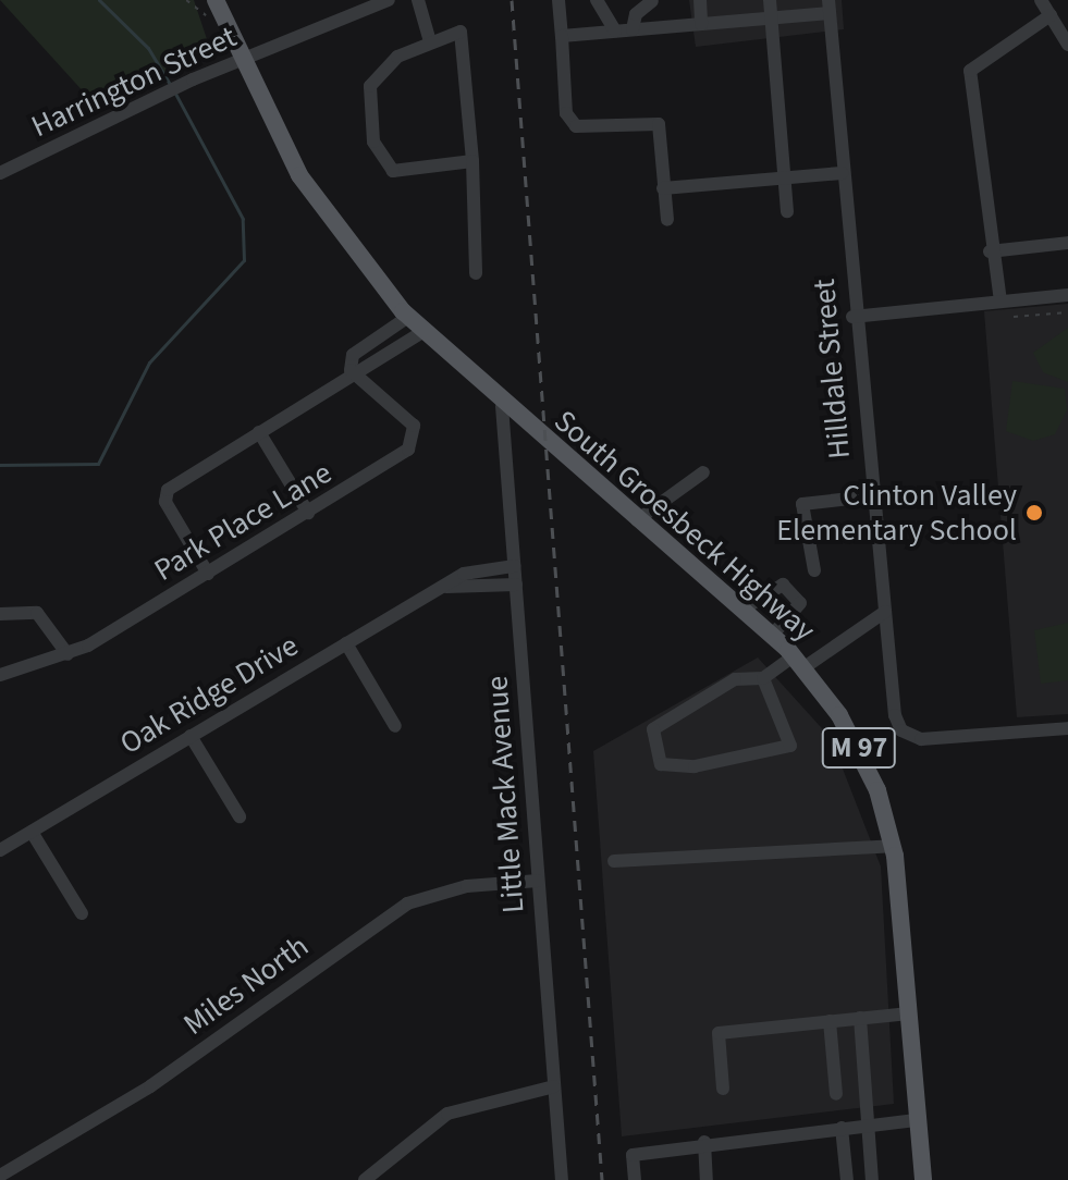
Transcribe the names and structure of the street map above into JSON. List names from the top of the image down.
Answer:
{
  "streets": {
    "main road": ["South Groesbeck Highway", "M 97"],
    "street": [
      "Harrington Street",
      "Hilldale Street",
      "Park Place Lane",
      "Oak Ridge Drive",
      "Little Mack Avenue",
      "Miles North"
    ]
  },
  "crossings": [
    ["Harrington Street", "South Groesbeck Highway"],
    ["South Groesbeck Highway", "Little Mack Avenue"],
    ["Oak Ridge Drive", "Little Mack Avenue"],
    ["Little Mack Avenue", "Miles North"]
  ],
  "places": ["Clinton Valley Elementary School"]
}
